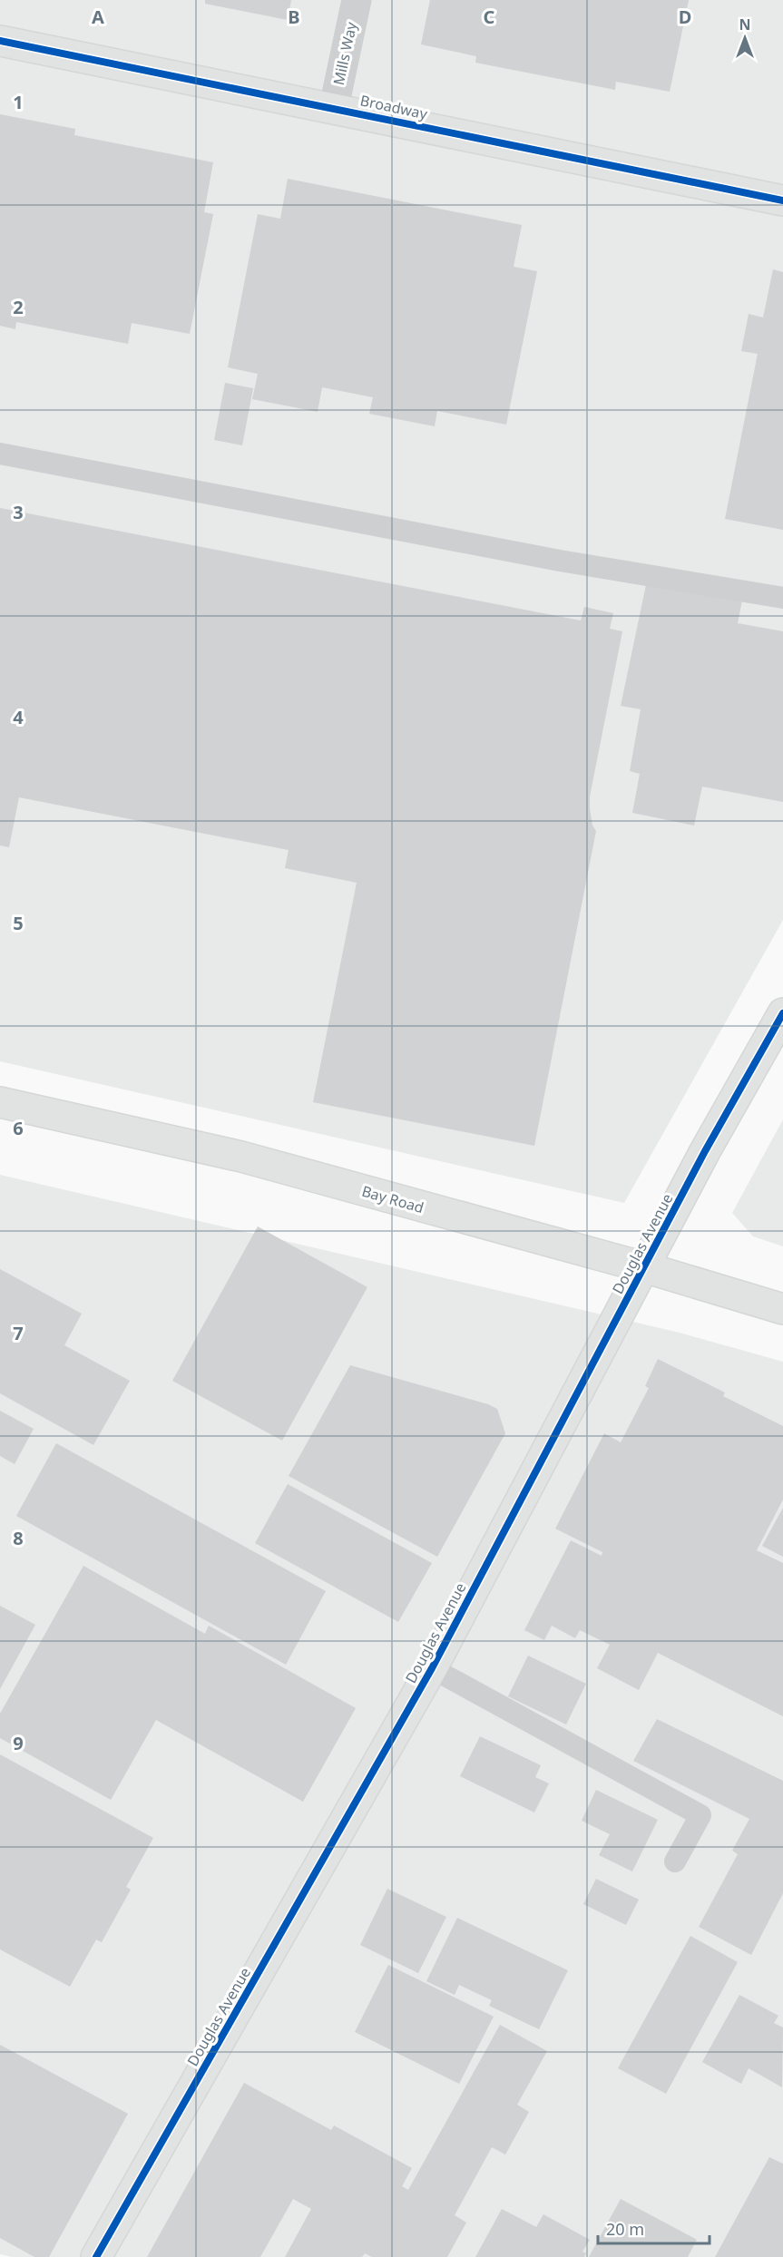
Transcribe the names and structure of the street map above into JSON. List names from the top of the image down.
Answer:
{
  "streets": {
    "street": [
      "Mills Way",
      "Broadway",
      "Bay Road",
      "Douglas Avenue"
    ]
  },
  "crossings": [
    ["Mills Way", "Broadway"],
    ["Bay Road", "Douglas Avenue"]
  ],
  "scale_bar": "20 m",
  "north": "top",
  "grid": {
    "columns": [
      "A",
      "B",
      "C",
      "D"
    ],
    "rows": [
      "1",
      "2",
      "3",
      "4",
      "5",
      "6",
      "7",
      "8",
      "9"
    ]
  }
}
